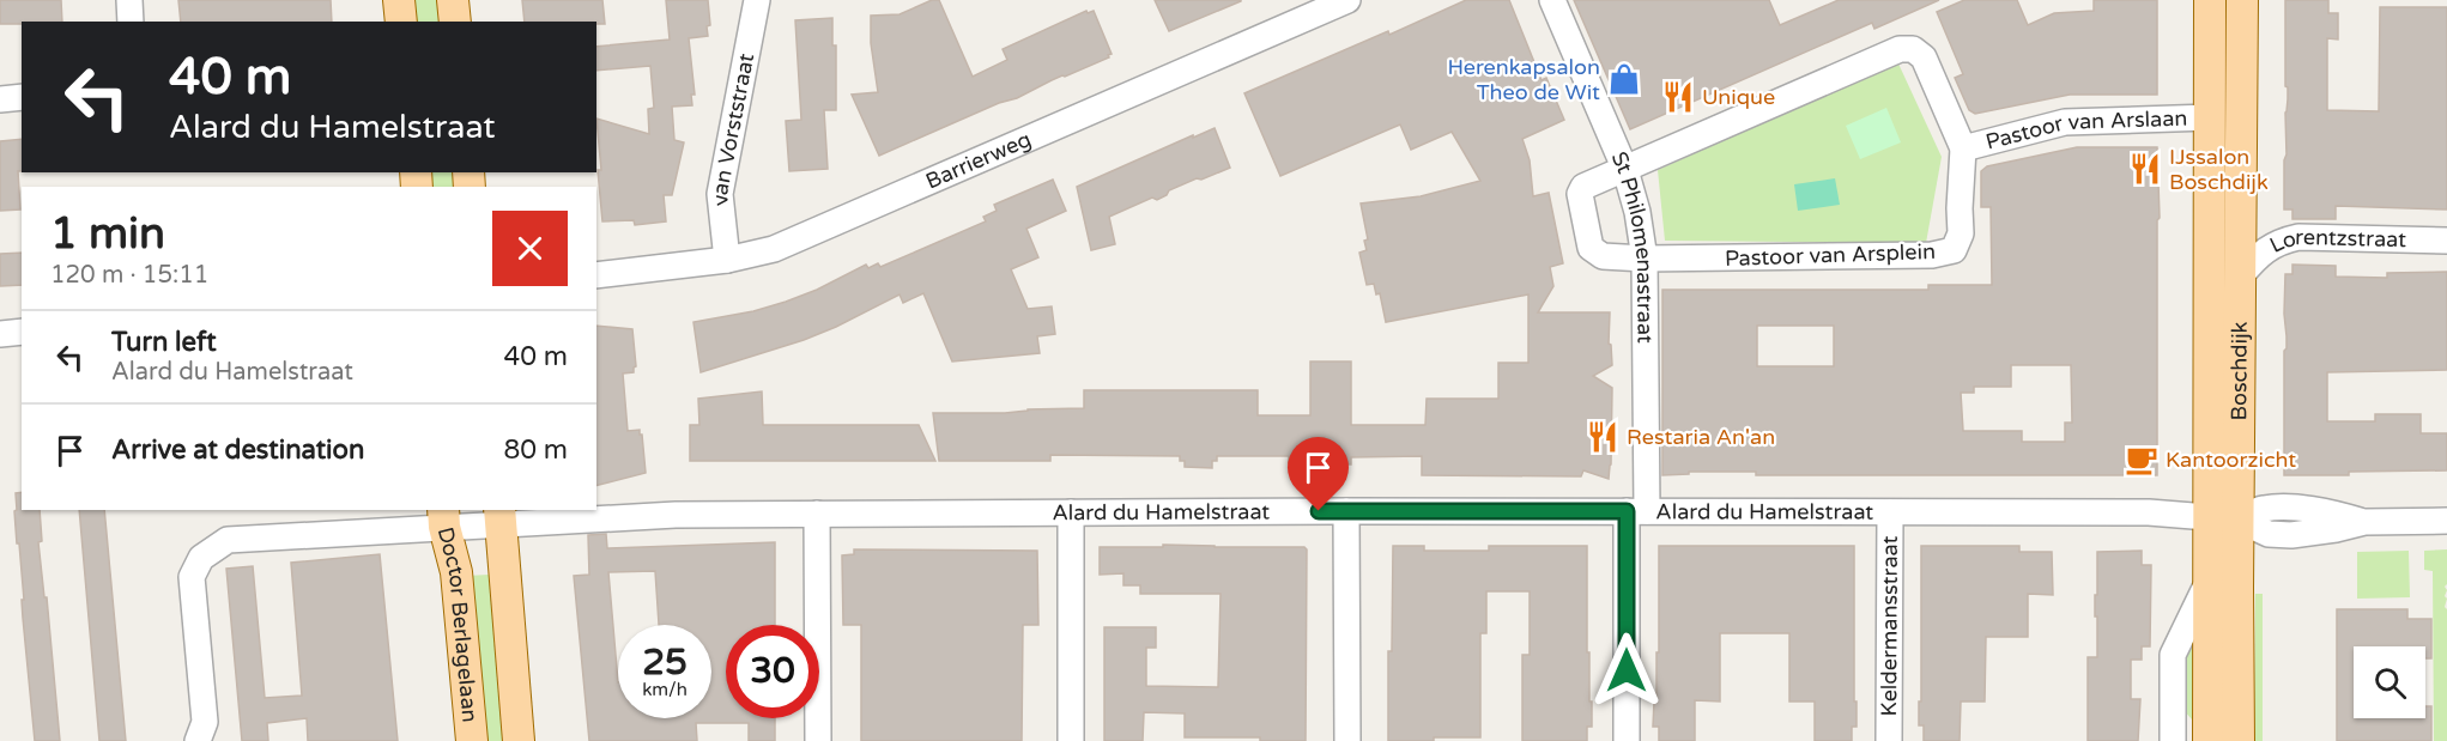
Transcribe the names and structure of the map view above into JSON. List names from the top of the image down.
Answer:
{
  "streets": {
    "main road": ["Boschdijk", "Doctor Berlagelaan"],
    "street": [
      "van Vorststraat",
      "Pastoor van Arslaan",
      "Barrierweg",
      "Lorentzstraat",
      "St Philomenastraat",
      "Pastoor van Arsplein",
      "Alard du Hamelstraat",
      "Keldermansstraat"
    ]
  },
  "crossings": [
    ["van Vorststraat", "Barrierweg"],
    ["Pastoor van Arslaan", "Pastoor van Arsplein"],
    ["Pastoor van Arslaan", "Boschdijk"],
    ["Lorentzstraat", "Boschdijk"],
    ["St Philomenastraat", "Pastoor van Arsplein"],
    ["St Philomenastraat", "Alard du Hamelstraat"],
    ["Boschdijk", "Alard du Hamelstraat"],
    ["Alard du Hamelstraat", "Doctor Berlagelaan"],
    ["Alard du Hamelstraat", "Keldermansstraat"]
  ],
  "places": {
    "shop": ["Herenkapsalon Theo de Wit"],
    "restaurant": ["Unique", "IJssalon Boschdijk", "Restaria An'an"],
    "cafe": ["Kantoorzicht"]
  },
  "page": {
    "turn": ["40 m", "Alard du Hamelstraat"],
    "heading": ["1 min", "120 m · 15:11"],
    "list": [
      {
        "name": "Turn left",
        "note": "Alard du Hamelstraat",
        "value": "40 m"
      },
      {
        "name": "Arrive at destination",
        "value": "80 m"
      }
    ],
    "speed": "25 km/h",
    "limit": "30"
  }
}
